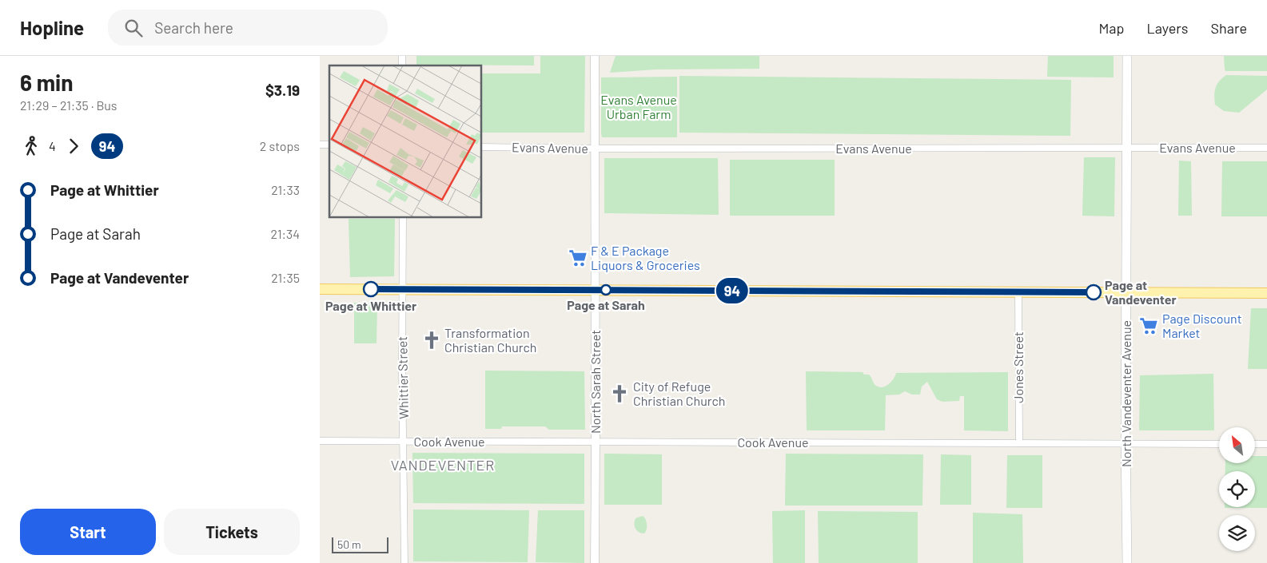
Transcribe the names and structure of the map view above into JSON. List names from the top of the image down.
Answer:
{
  "streets": {
    "main road": ["North Vandeventer Avenue"],
    "street": [
      "Evans Avenue",
      "Jones Street",
      "Whittier Street",
      "North Sarah Street",
      "Cook Avenue"
    ]
  },
  "crossings": [
    ["Evans Avenue", "North Sarah Street"],
    ["Evans Avenue", "North Vandeventer Avenue"],
    ["Jones Street", "Cook Avenue"],
    ["Whittier Street", "Cook Avenue"],
    ["North Sarah Street", "Cook Avenue"],
    ["North Vandeventer Avenue", "Cook Avenue"]
  ],
  "districts": ["VANDEVENTER"],
  "parks": ["Evans Avenue Urban Farm"],
  "places": {
    "supermarket": ["F & E Package Liquors & Groceries", "Page Discount Market"],
    "other": ["Page at Whittier", "Page at Sarah", "Page at Vandeventer"],
    "church": ["Transformation Christian Church", "City of Refuge Christian Church"]
  },
  "lines": ["bus line 94"],
  "scale_bar": "50 m",
  "north": "top left",
  "page": {
    "header": "Hopline",
    "search": "Search here",
    "nav": ["Map", "Layers", "Share"],
    "heading": ["6 min", "21:29 – 21:35 · Bus", "$3.19"],
    "on_map": "94",
    "legs": ["4", "94", "2 stops"],
    "list": [
      {
        "name": "Page at Whittier",
        "value": "21:33"
      },
      {
        "name": "Page at Sarah",
        "value": "21:34"
      },
      {
        "name": "Page at Vandeventer",
        "value": "21:35"
      }
    ],
    "buttons": ["Start", "Tickets"],
    "scale": "50 m"
  }
}
